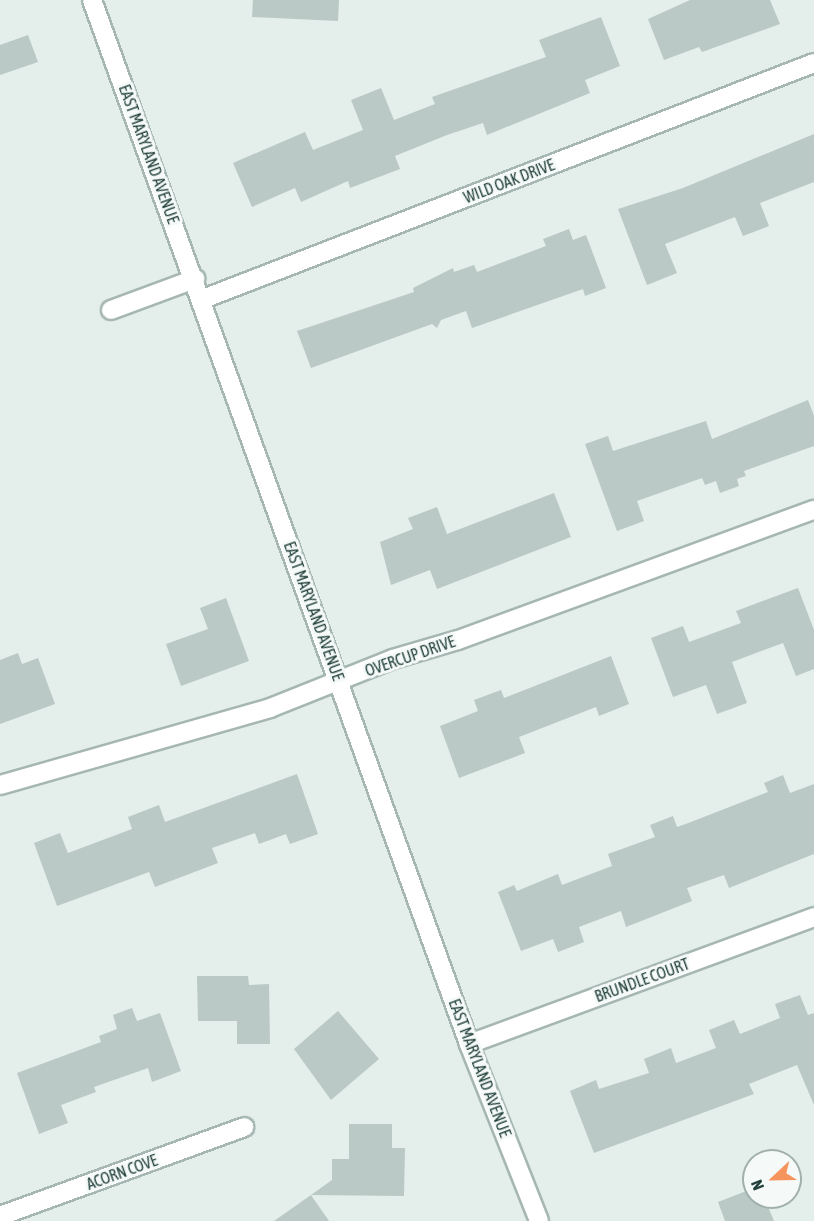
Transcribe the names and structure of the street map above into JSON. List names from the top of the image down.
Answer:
{
  "streets": {
    "street": [
      "EAST MARYLAND AVENUE",
      "WILD OAK DRIVE",
      "OVERCUP DRIVE",
      "BRUNDLE COURT",
      "ACORN COVE"
    ]
  },
  "crossings": [
    ["EAST MARYLAND AVENUE", "WILD OAK DRIVE"],
    ["EAST MARYLAND AVENUE", "OVERCUP DRIVE"],
    ["EAST MARYLAND AVENUE", "BRUNDLE COURT"]
  ],
  "north": "left"
}
